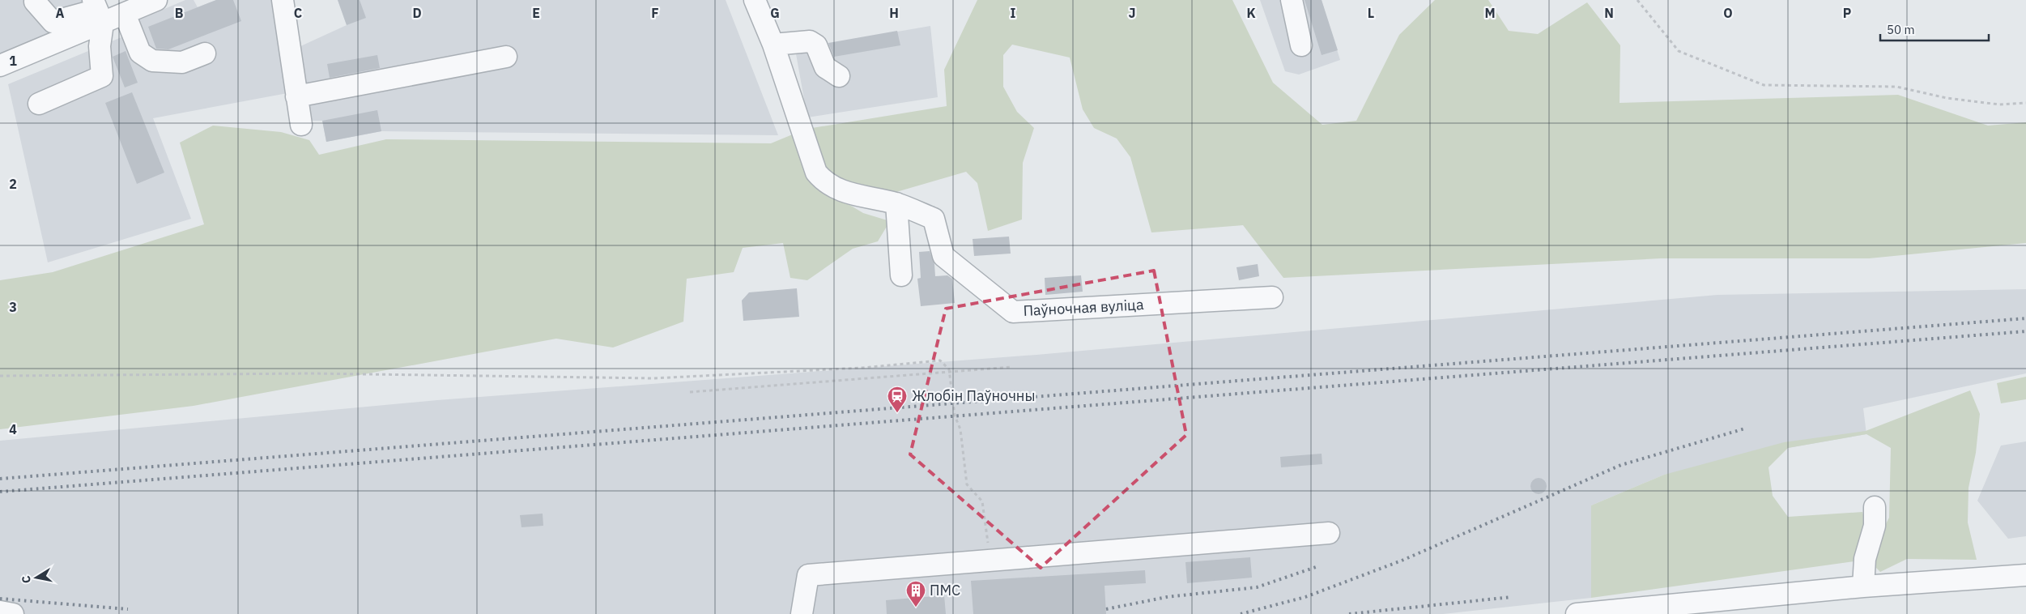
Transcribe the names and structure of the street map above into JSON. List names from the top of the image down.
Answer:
{
  "streets": {
    "lane": ["Паўночная вуліца"]
  },
  "places": {
    "station": ["Жлобін Паўночны"],
    "building": ["ПМС"]
  },
  "scale_bar": "50 m",
  "north": "left",
  "grid": {
    "columns": [
      "A",
      "B",
      "C",
      "D",
      "E",
      "F",
      "G",
      "H",
      "I",
      "J",
      "K",
      "L",
      "M",
      "N",
      "O",
      "P"
    ],
    "rows": [
      "1",
      "2",
      "3",
      "4"
    ]
  }
}
